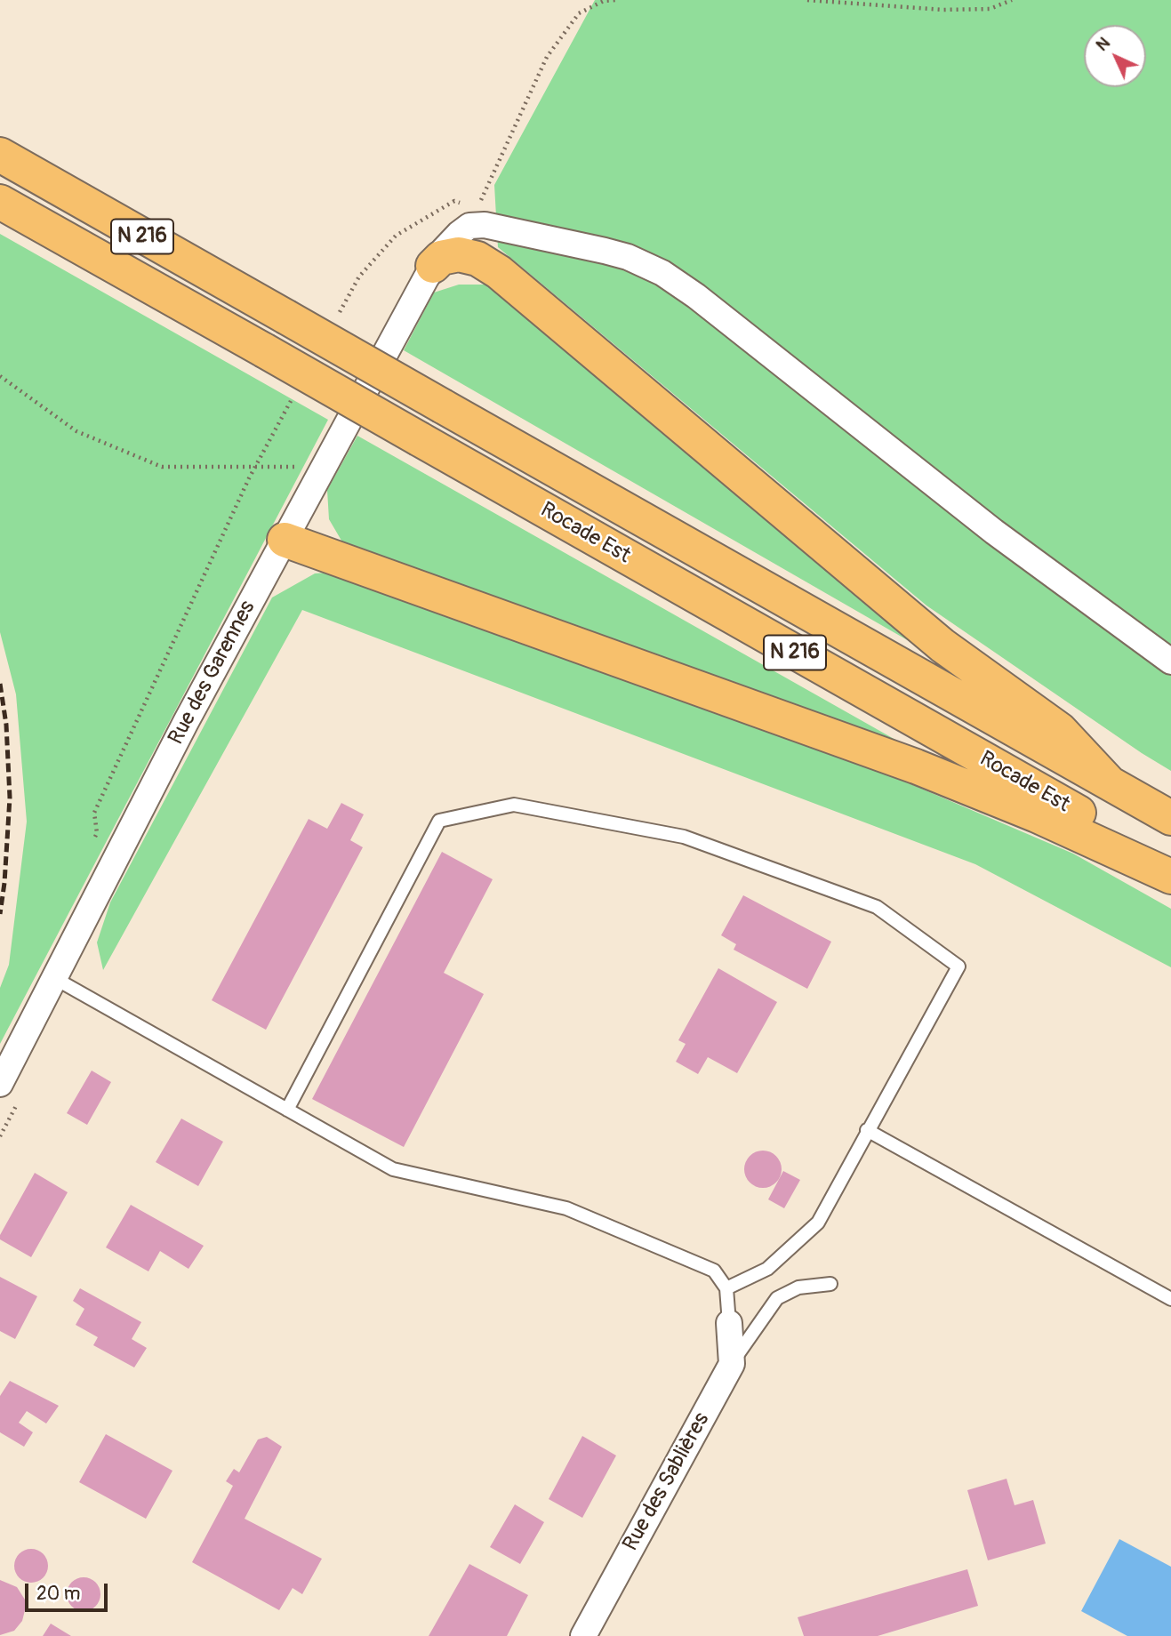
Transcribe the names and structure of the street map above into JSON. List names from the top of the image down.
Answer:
{
  "streets": {
    "highway": ["N 216", "Rocade Est"],
    "street": ["Rue des Garennes", "Rue des Sablières"]
  },
  "scale_bar": "20 m",
  "north": "top left"
}
